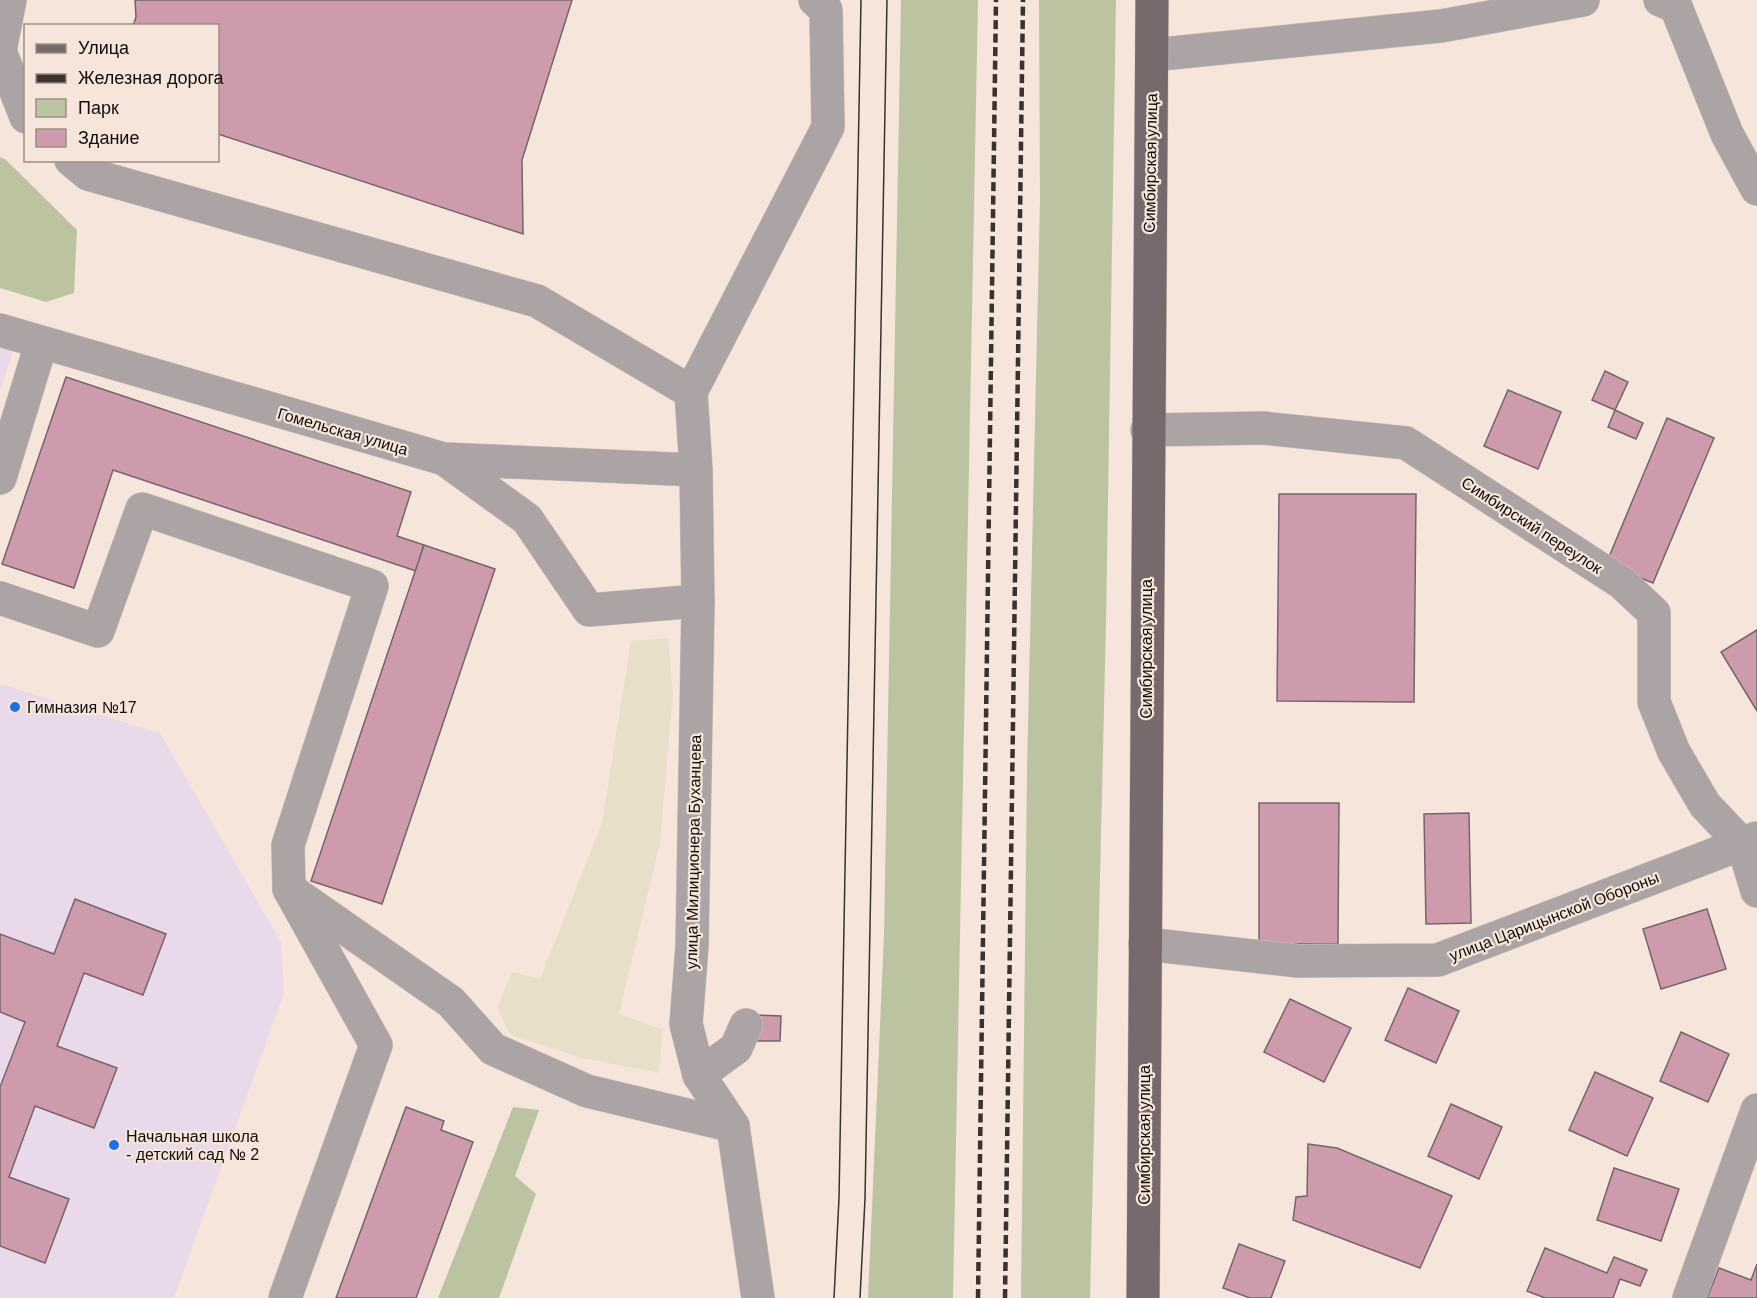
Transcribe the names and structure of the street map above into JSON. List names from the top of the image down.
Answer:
{
  "streets": {
    "main road": ["Симбирская улица"],
    "street": [
      "Гомельская улица",
      "Симбирский переулок",
      "улица Милиционера Буханцева",
      "улица Царицынской Обороны"
    ]
  },
  "crossings": [
    ["Симбирская улица", "Симбирский переулок"],
    ["Симбирская улица", "улица Царицынской Обороны"],
    ["Гомельская улица", "улица Милиционера Буханцева"],
    ["Симбирский переулок", "улица Царицынской Обороны"]
  ],
  "places": ["Гимназия №17", "Начальная школа - детский сад № 2"],
  "legend": [
    "Улица",
    "Железная дорога",
    "Парк",
    "Здание"
  ]
}
